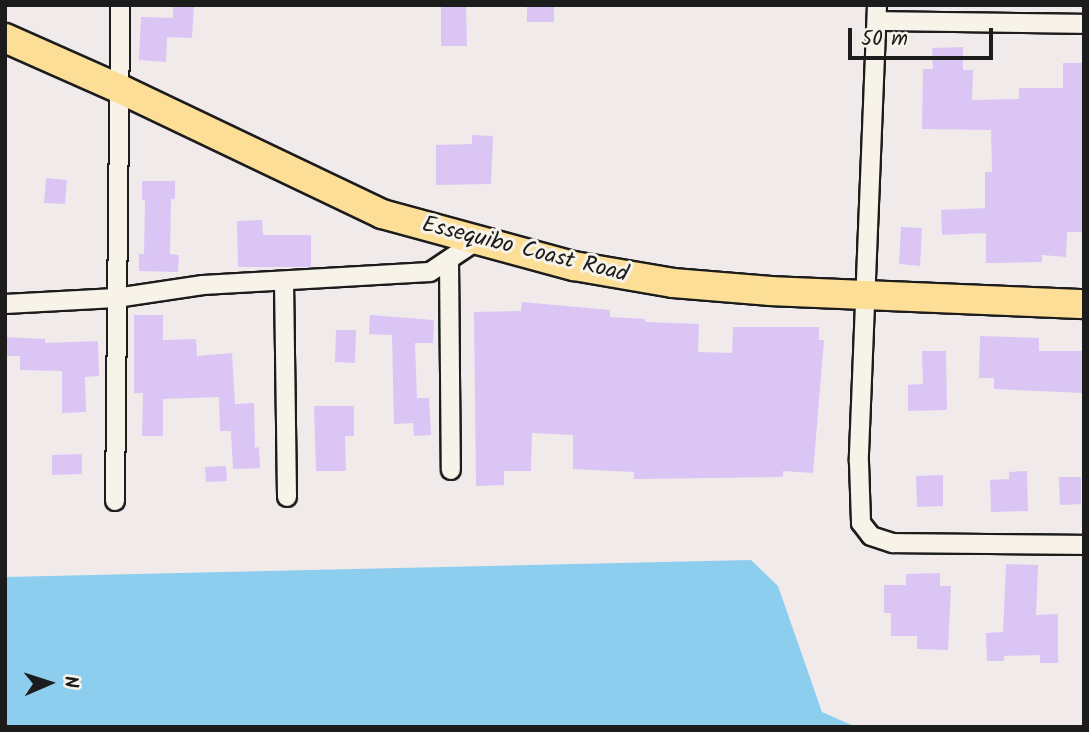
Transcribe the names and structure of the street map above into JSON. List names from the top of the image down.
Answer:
{
  "streets": {
    "main road": ["Essequibo Coast Road"]
  },
  "scale_bar": "50 m",
  "north": "right"
}
